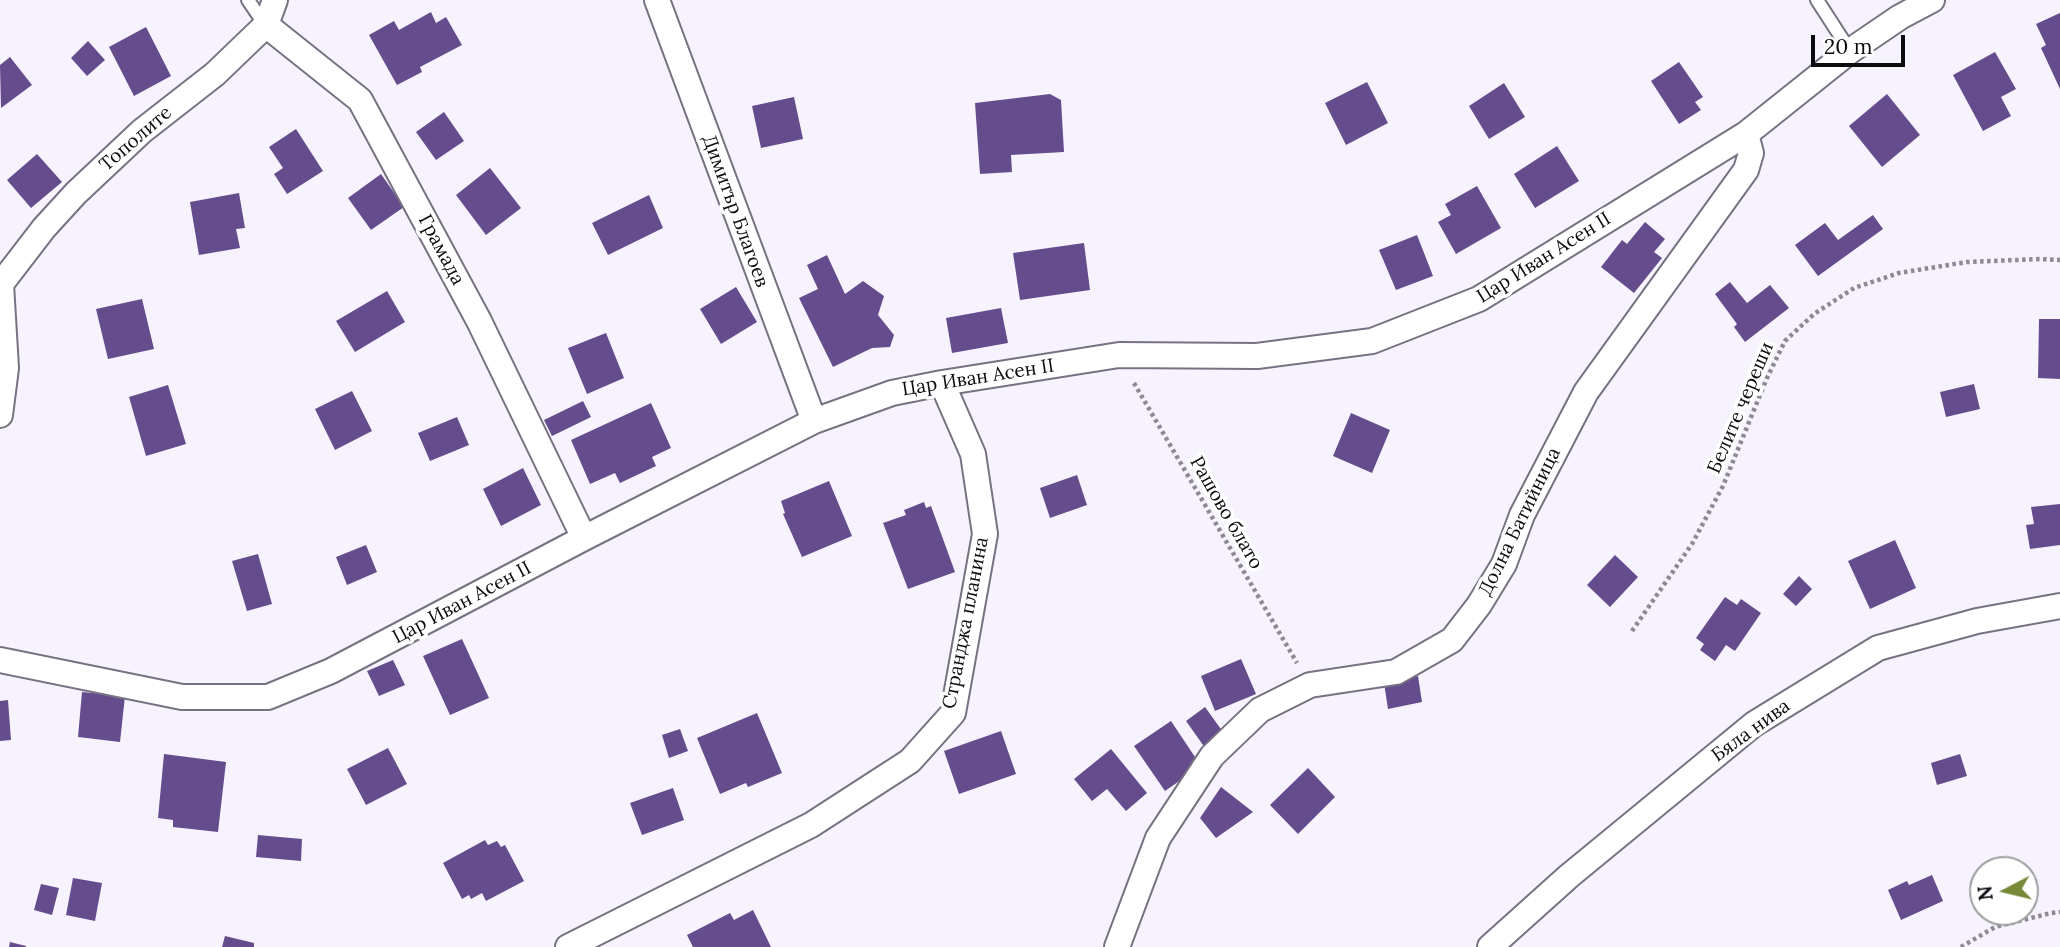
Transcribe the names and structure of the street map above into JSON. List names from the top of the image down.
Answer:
{
  "streets": {
    "street": [
      "Тополите",
      "Димитър Благоев",
      "Грамада",
      "Цар Иван Асен II",
      "Долна Батийница",
      "Странджа планина",
      "Бяла нива"
    ],
    "path": ["Белите череши", "Рашово блато"]
  },
  "crossings": [
    ["Тополите", "Грамада"],
    ["Димитър Благоев", "Цар Иван Асен II"],
    ["Грамада", "Цар Иван Асен II"],
    ["Цар Иван Асен II", "Рашово блато"],
    ["Цар Иван Асен II", "Долна Батийница"],
    ["Цар Иван Асен II", "Странджа планина"],
    ["Рашово блато", "Долна Батийница"]
  ],
  "scale_bar": "20 m",
  "north": "left"
}
